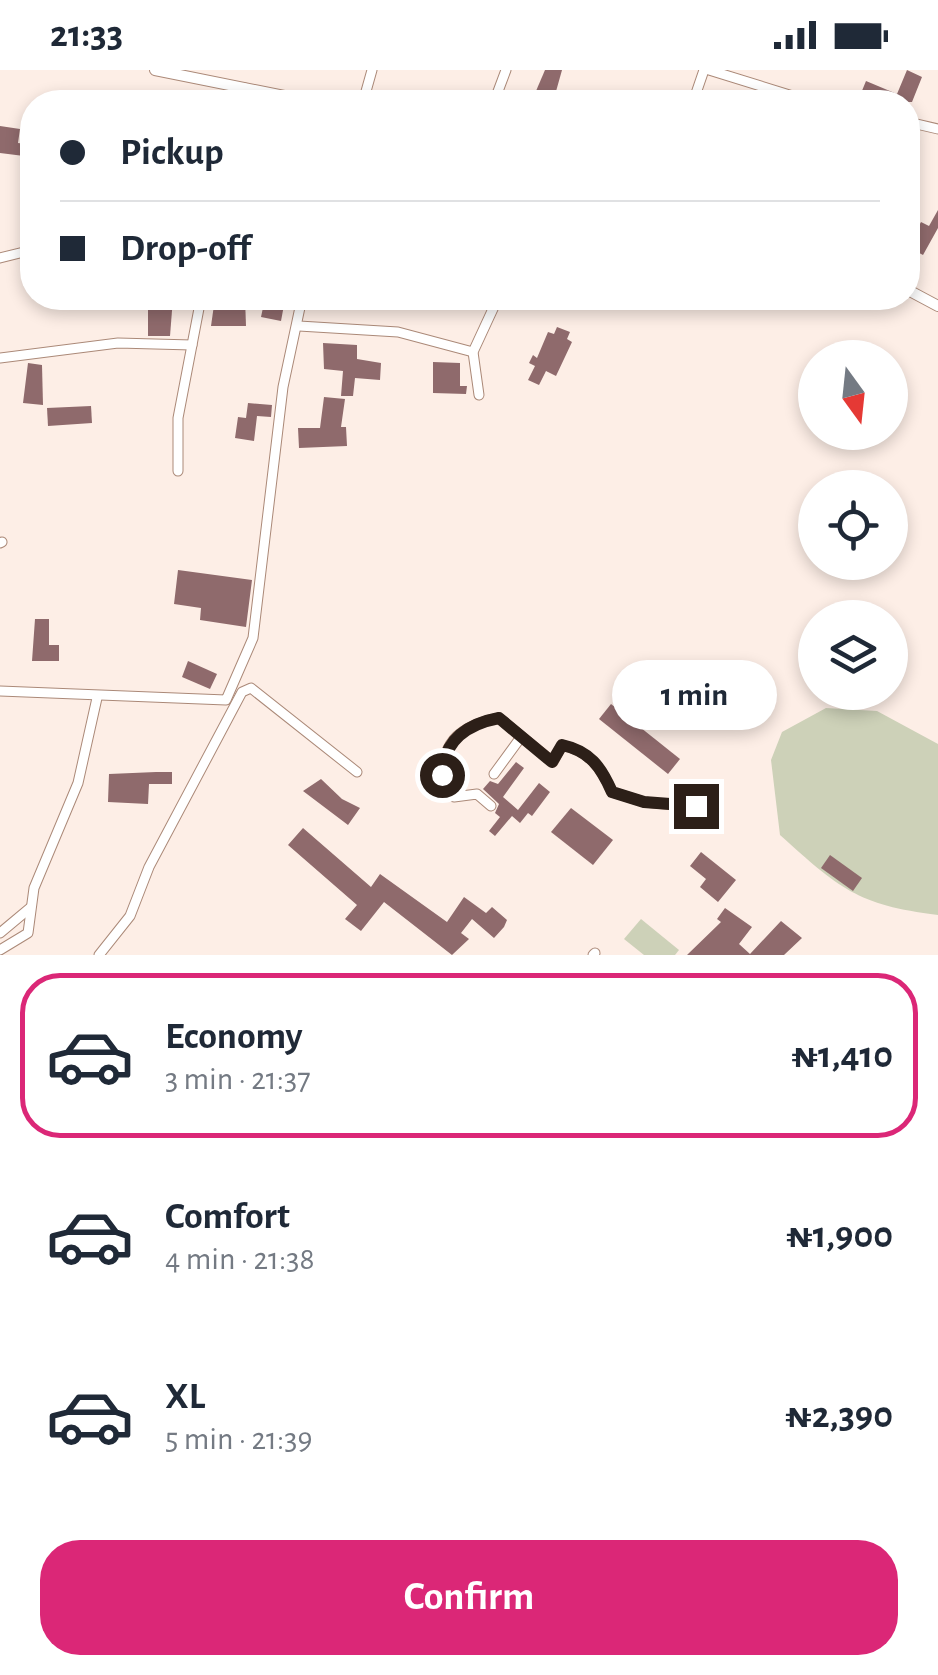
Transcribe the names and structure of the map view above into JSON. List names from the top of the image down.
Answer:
{
  "north": "bottom",
  "page": {
    "status": "21:33",
    "banner": ["Pickup", "Drop-off"],
    "bubble": "1 min",
    "list": [
      {
        "name": "Economy",
        "note": "3 min · 21:37",
        "value": "₦1,410"
      },
      {
        "name": "Comfort",
        "note": "4 min · 21:38",
        "value": "₦1,900"
      },
      {
        "name": "XL",
        "note": "5 min · 21:39",
        "value": "₦2,390"
      }
    ],
    "buttons": "Confirm"
  }
}
